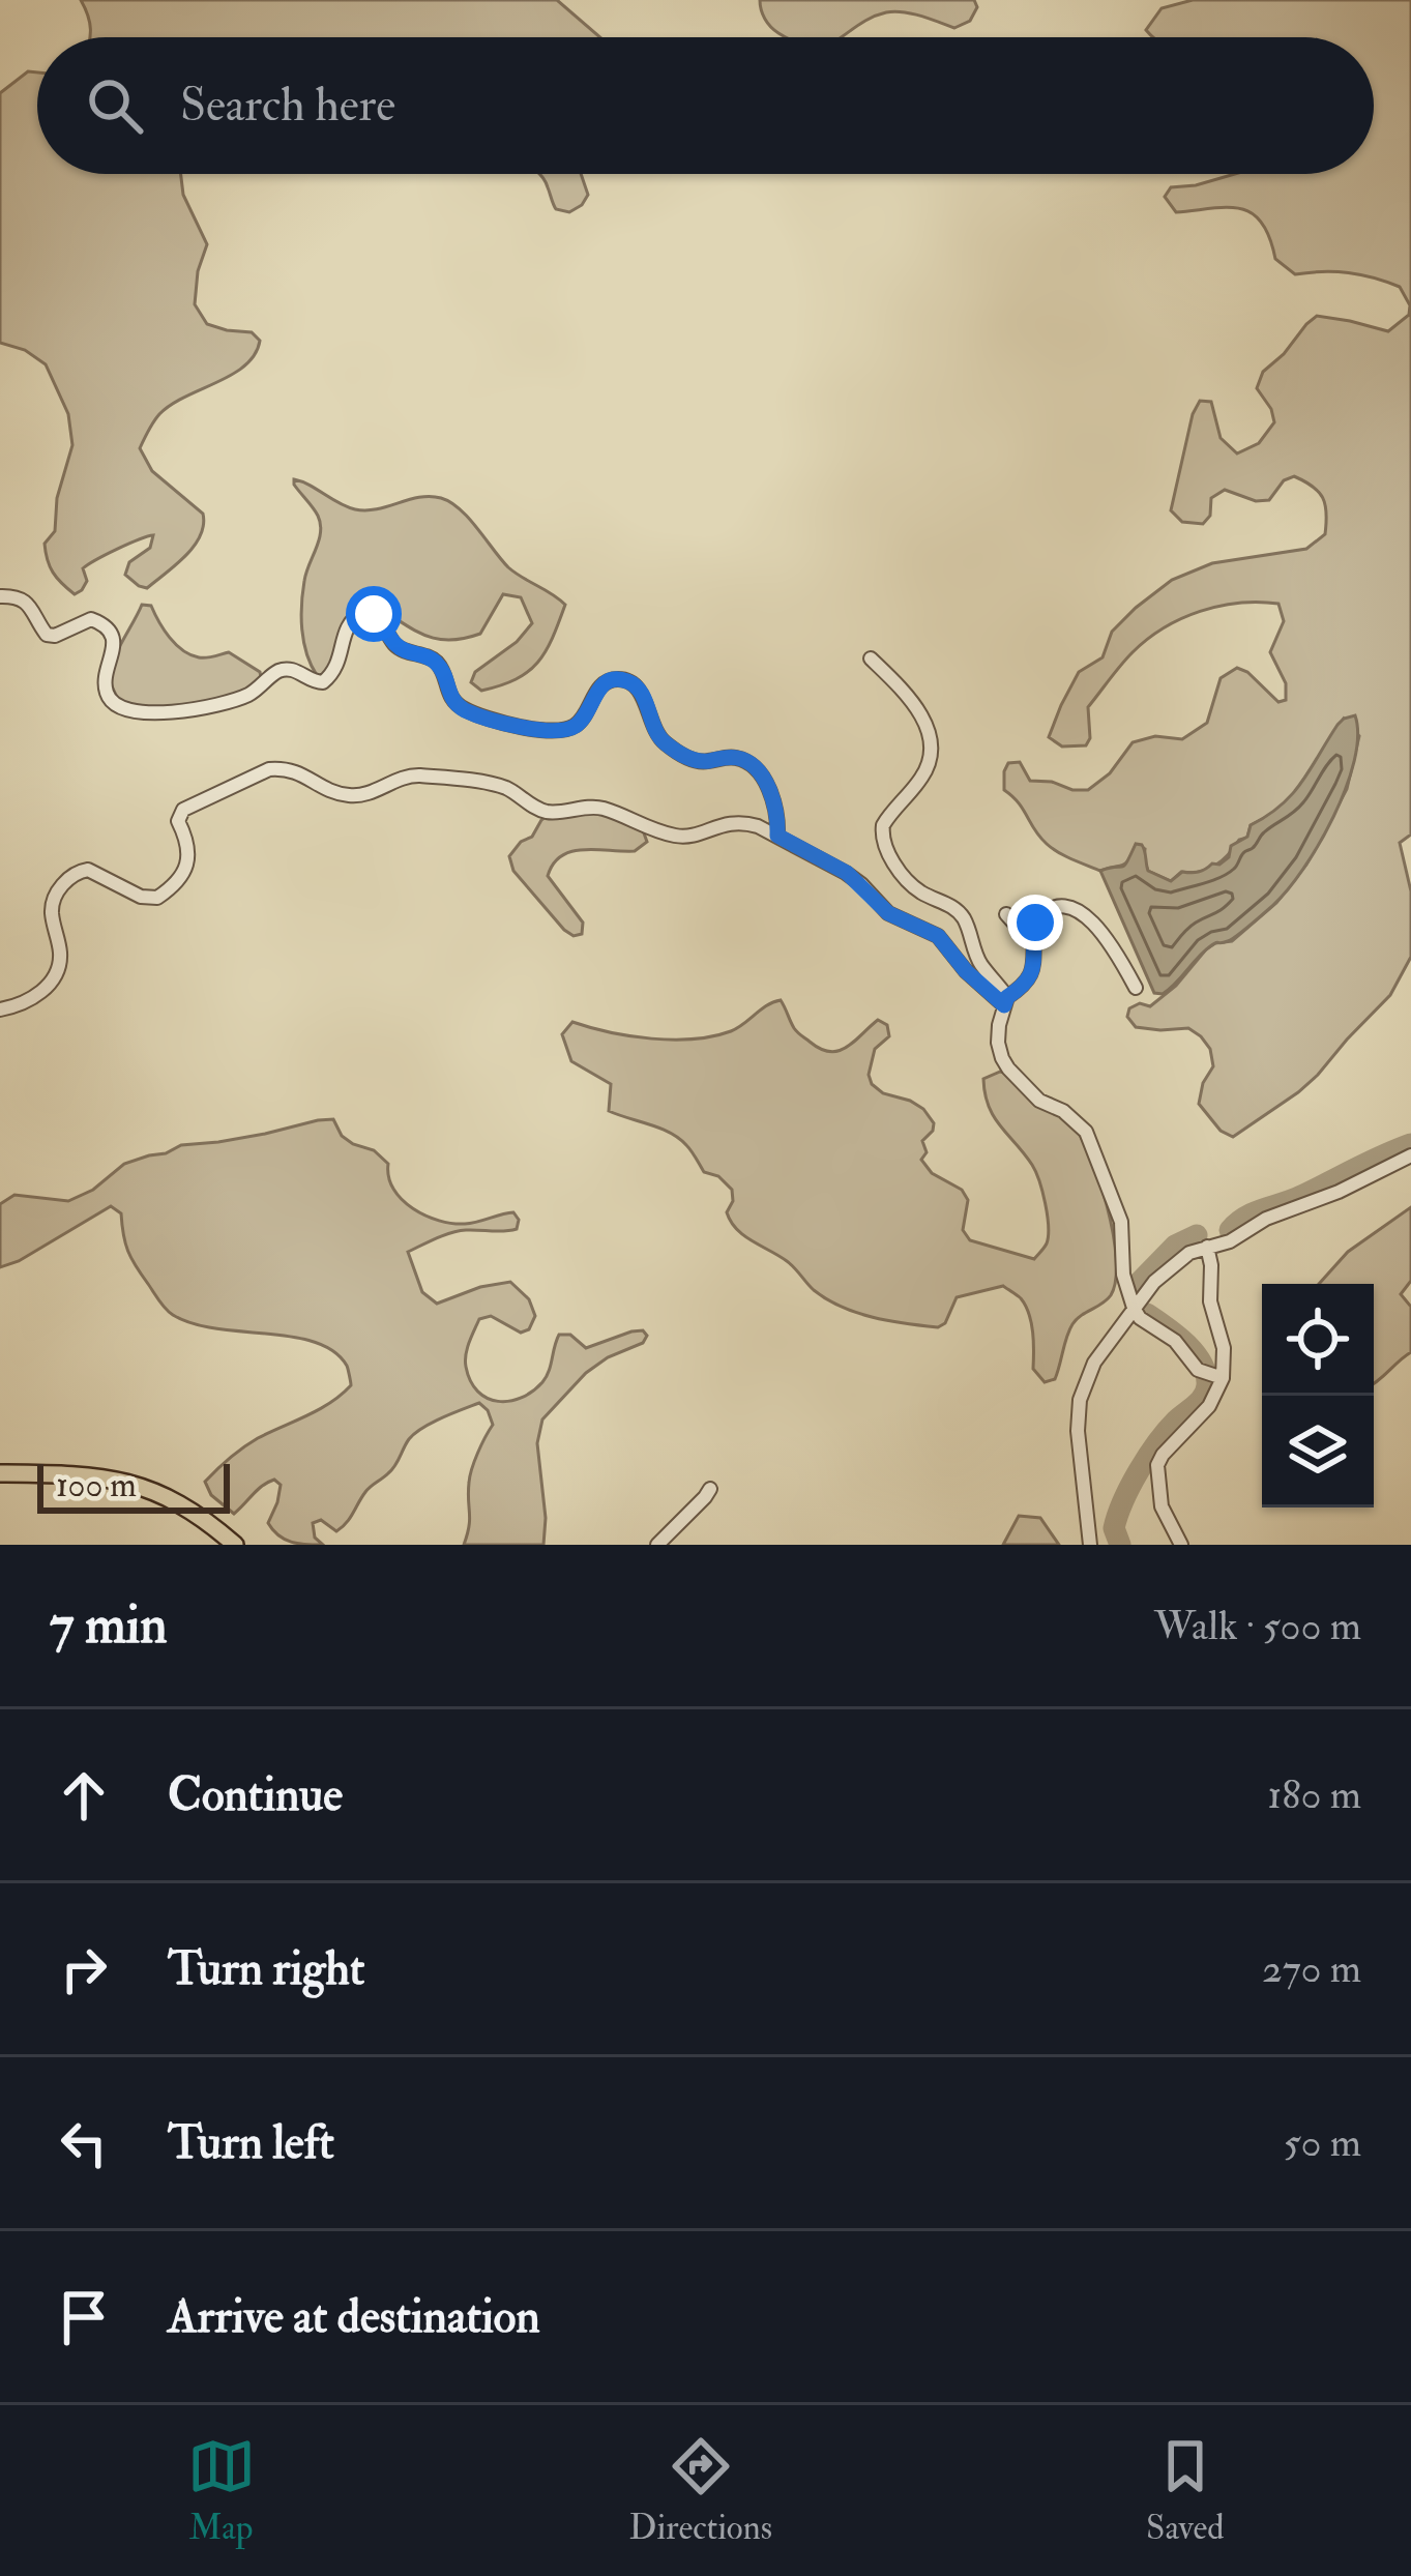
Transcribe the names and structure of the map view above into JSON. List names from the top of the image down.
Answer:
{
  "scale_bar": "100 m",
  "page": {
    "search": "Search here",
    "scale": "100 m",
    "heading": ["7 min", "Walk · 500 m"],
    "list": [
      ["Continue", "180 m"],
      ["Turn right", "270 m"],
      ["Turn left", "50 m"],
      "Arrive at destination"
    ],
    "nav": ["Map", "Directions", "Saved"]
  }
}
